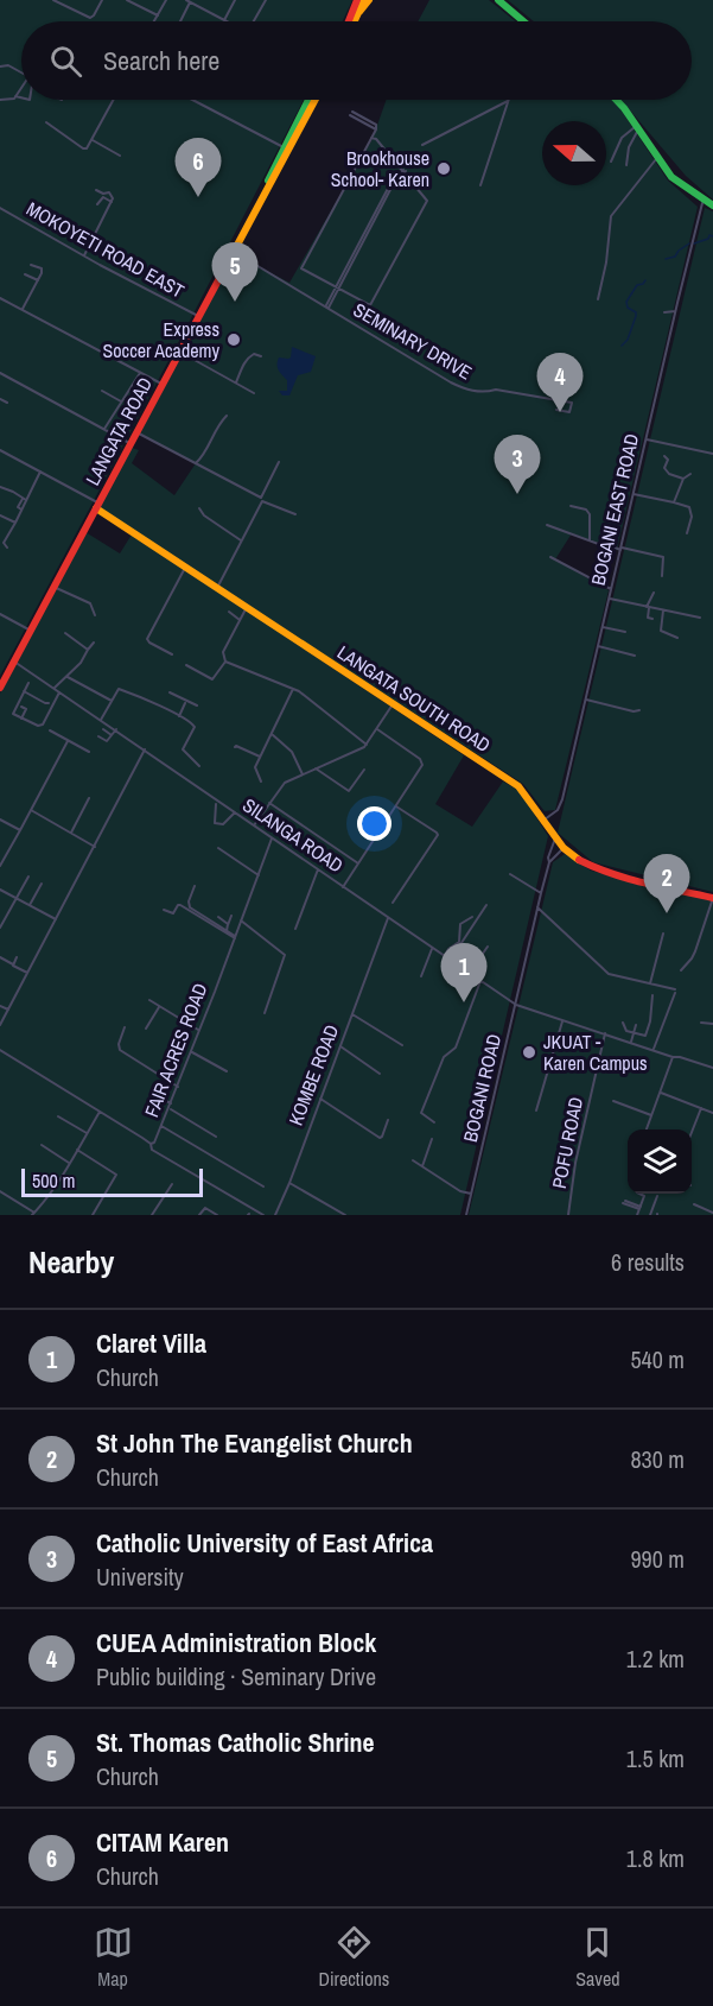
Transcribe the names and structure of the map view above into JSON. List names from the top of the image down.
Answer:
{
  "streets": {
    "main road": ["LANGATA ROAD", "LANGATA SOUTH ROAD"],
    "street": [
      "MOKOYETI ROAD EAST",
      "SEMINARY DRIVE",
      "BOGANI EAST ROAD",
      "SILANGA ROAD",
      "FAIR ACRES ROAD",
      "KOMBE ROAD",
      "BOGANI ROAD",
      "POFU ROAD"
    ]
  },
  "crossings": [
    ["MOKOYETI ROAD EAST", "LANGATA ROAD"],
    ["SEMINARY DRIVE", "LANGATA ROAD"],
    ["LANGATA ROAD", "LANGATA SOUTH ROAD"],
    ["LANGATA ROAD", "SILANGA ROAD"],
    ["BOGANI EAST ROAD", "LANGATA SOUTH ROAD"],
    ["LANGATA SOUTH ROAD", "BOGANI ROAD"],
    ["SILANGA ROAD", "FAIR ACRES ROAD"],
    ["SILANGA ROAD", "KOMBE ROAD"],
    ["SILANGA ROAD", "BOGANI ROAD"],
    ["SILANGA ROAD", "POFU ROAD"]
  ],
  "places": ["Brookhouse School- Karen", "Express Soccer Academy", "JKUAT - Karen Campus"],
  "scale_bar": "500 m",
  "north": "left",
  "page": {
    "search": "Search here",
    "pins": [
      "6",
      "5",
      "4",
      "3",
      "2",
      "1"
    ],
    "scale": "500 m",
    "heading": ["Nearby", "6 results"],
    "list": [
      {
        "mark": "1",
        "name": "Claret Villa",
        "note": "Church",
        "value": "540 m"
      },
      {
        "mark": "2",
        "name": "St John The Evangelist Church",
        "note": "Church",
        "value": "830 m"
      },
      {
        "mark": "3",
        "name": "Catholic University of East Africa",
        "note": "University",
        "value": "990 m"
      },
      {
        "mark": "4",
        "name": "CUEA Administration Block",
        "note": "Public building · Seminary Drive",
        "value": "1.2 km"
      },
      {
        "mark": "5",
        "name": "St. Thomas Catholic Shrine",
        "note": "Church",
        "value": "1.5 km"
      },
      {
        "mark": "6",
        "name": "CITAM Karen",
        "note": "Church",
        "value": "1.8 km"
      }
    ],
    "nav": ["Map", "Directions", "Saved"]
  }
}
